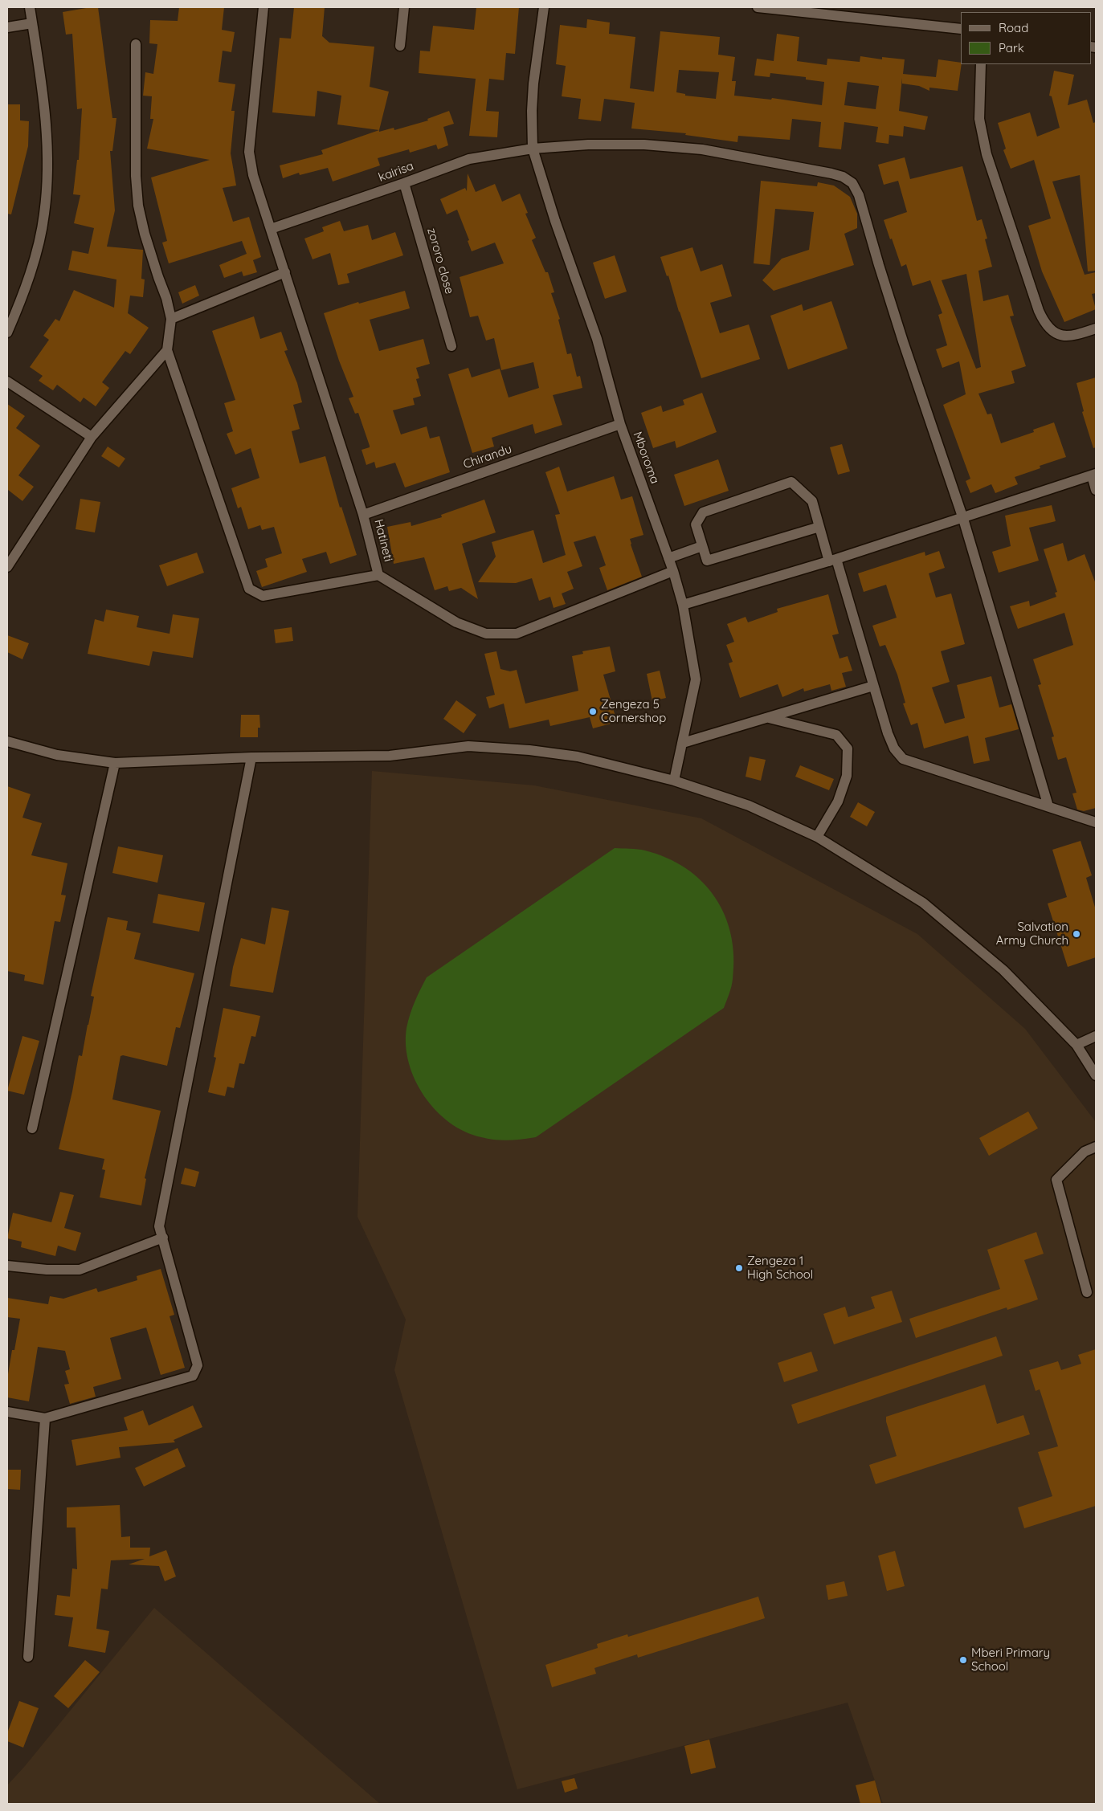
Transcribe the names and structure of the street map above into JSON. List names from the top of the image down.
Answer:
{
  "streets": {
    "street": [
      "kairisa",
      "zororo close",
      "Chirandu",
      "Mboroma",
      "Hatineti"
    ]
  },
  "crossings": [
    ["kairisa", "zororo close"],
    ["kairisa", "Mboroma"],
    ["kairisa", "Hatineti"],
    ["Chirandu", "Mboroma"],
    ["Chirandu", "Hatineti"],
    ["Mboroma", "Hatineti"]
  ],
  "places": [
    "Zengeza 5 Cornershop",
    "Salvation Army Church",
    "Zengeza 1 High School",
    "Mberi Primary School"
  ],
  "legend": ["Road", "Park"]
}
